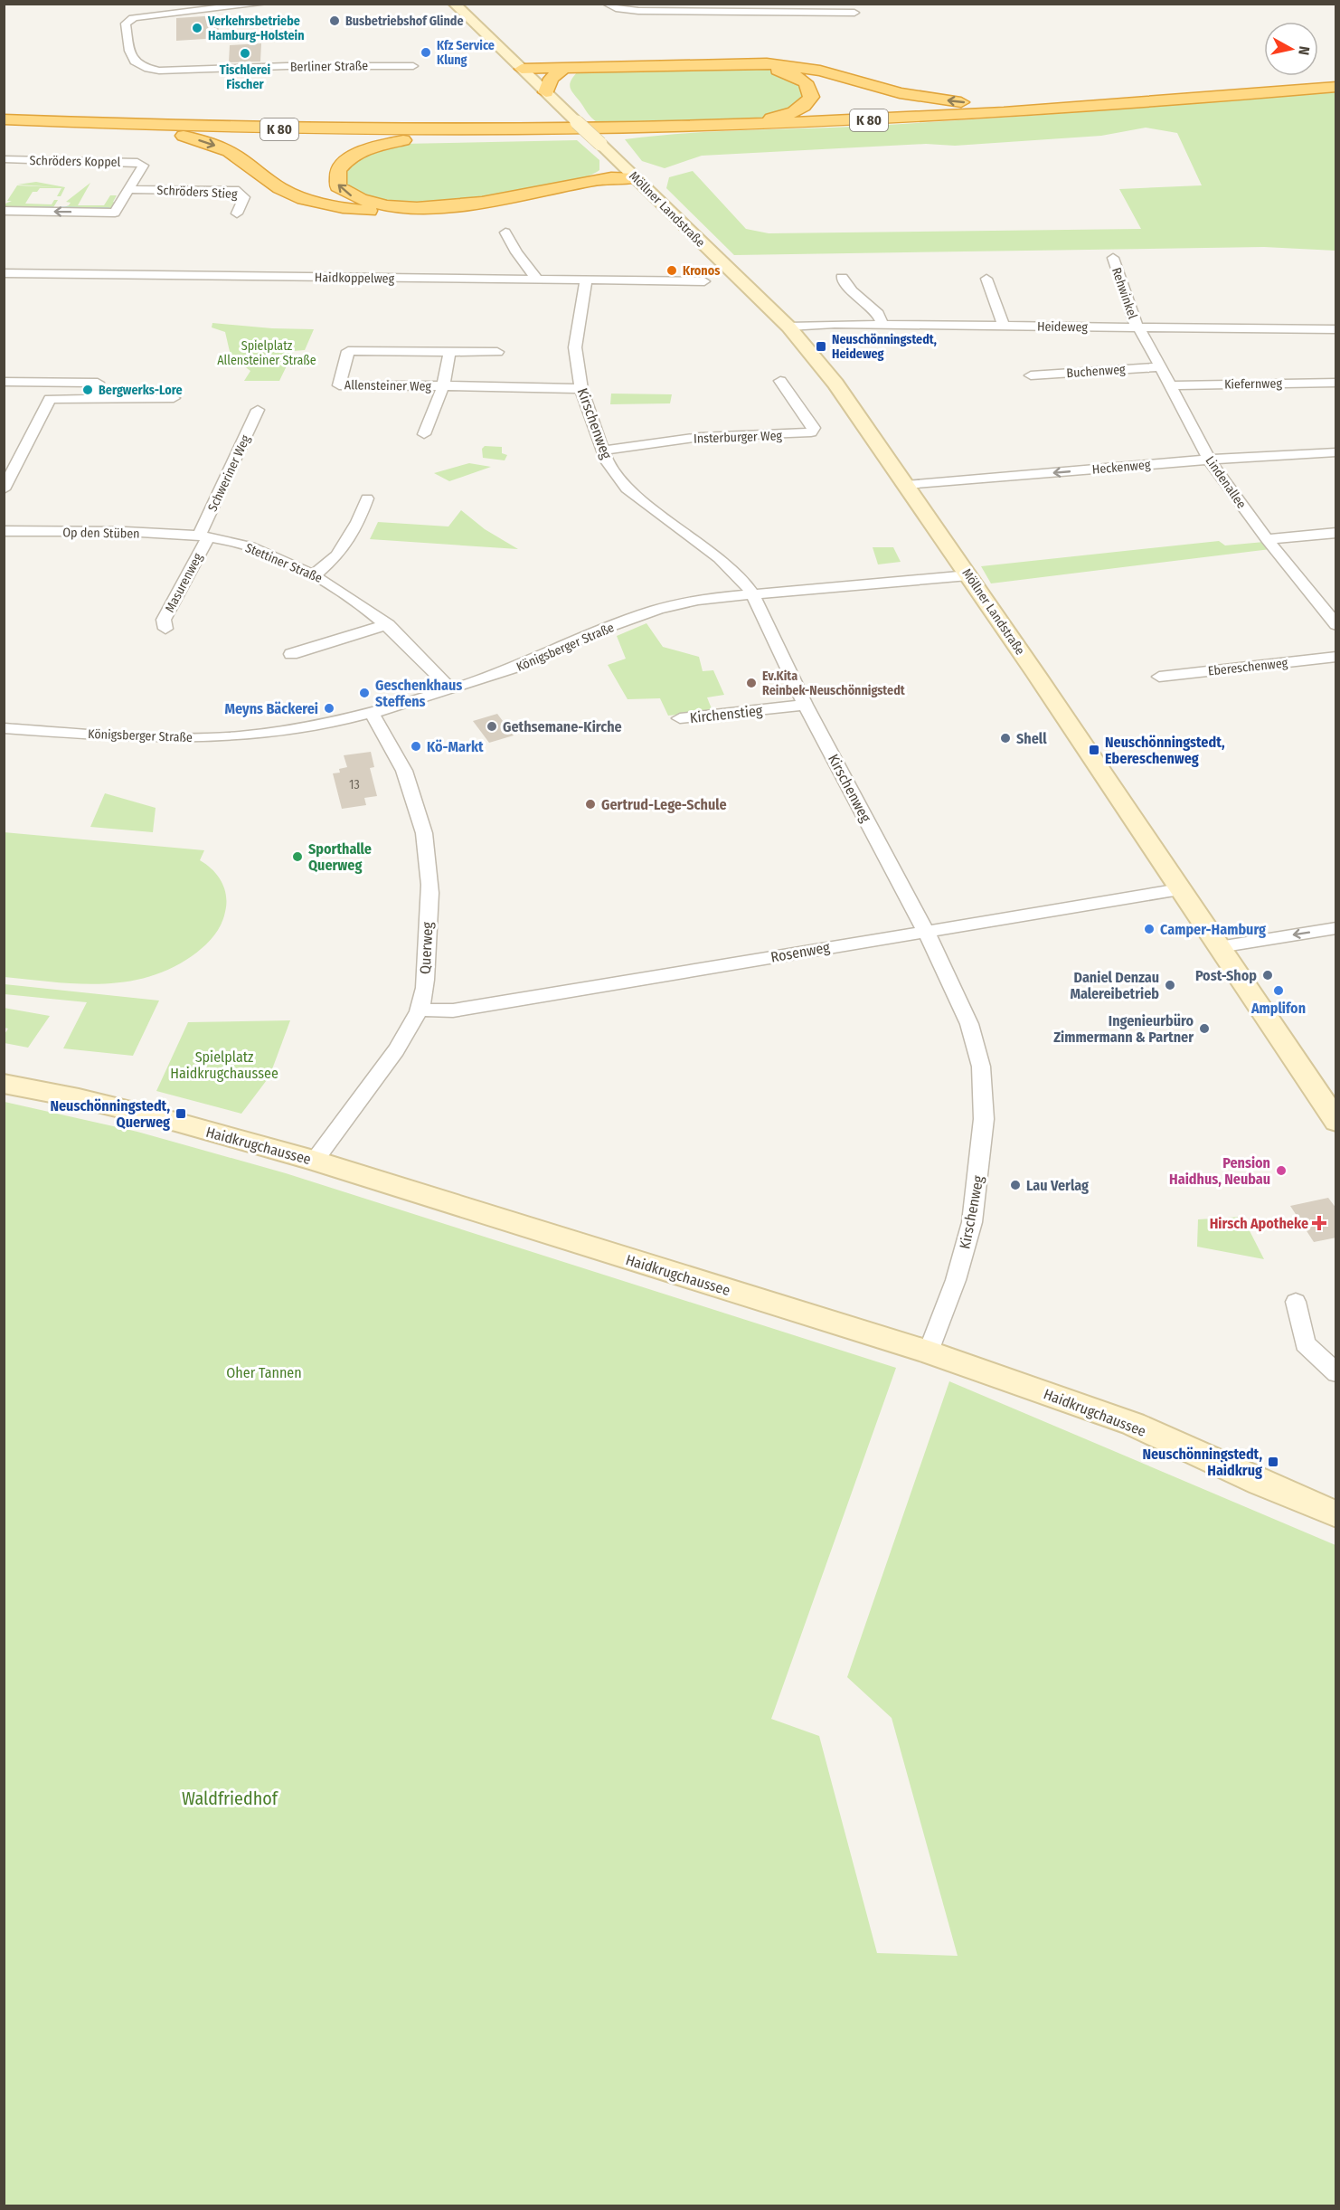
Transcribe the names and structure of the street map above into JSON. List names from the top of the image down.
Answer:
{
  "streets": {
    "highway": ["K 80"],
    "main road": ["Möllner Landstraße", "Haidkrugchaussee"],
    "street": [
      "Berliner Straße",
      "Schröders Koppel",
      "Schröders Stieg",
      "Haidkoppelweg",
      "Rehwinkel",
      "Heideweg",
      "Buchenweg",
      "Kiefernweg",
      "Allensteiner Weg",
      "Kirschenweg",
      "Insterburger Weg",
      "Heckenweg",
      "Schweriner Weg",
      "Lindenallee",
      "Op den Stüben",
      "Stettiner Straße",
      "Masurenweg",
      "Königsberger Straße",
      "Ebereschenweg",
      "Kirchenstieg",
      "Querweg",
      "Rosenweg"
    ]
  },
  "crossings": [
    ["Schröders Koppel", "Schröders Stieg"],
    ["Möllner Landstraße", "Heideweg"],
    ["Möllner Landstraße", "Heckenweg"],
    ["Möllner Landstraße", "Königsberger Straße"],
    ["Möllner Landstraße", "Rosenweg"],
    ["Haidkoppelweg", "Kirschenweg"],
    ["Rehwinkel", "Heideweg"],
    ["Rehwinkel", "Lindenallee"],
    ["Heideweg", "Lindenallee"],
    ["Buchenweg", "Lindenallee"],
    ["Kiefernweg", "Lindenallee"],
    ["Allensteiner Weg", "Kirschenweg"],
    ["Kirschenweg", "Insterburger Weg"],
    ["Kirschenweg", "Königsberger Straße"],
    ["Kirschenweg", "Kirchenstieg"],
    ["Kirschenweg", "Rosenweg"],
    ["Kirschenweg", "Haidkrugchaussee"],
    ["Heckenweg", "Lindenallee"],
    ["Schweriner Weg", "Op den Stüben"],
    ["Schweriner Weg", "Stettiner Straße"],
    ["Schweriner Weg", "Masurenweg"],
    ["Op den Stüben", "Stettiner Straße"],
    ["Op den Stüben", "Masurenweg"],
    ["Stettiner Straße", "Masurenweg"],
    ["Stettiner Straße", "Königsberger Straße"],
    ["Königsberger Straße", "Querweg"],
    ["Querweg", "Rosenweg"],
    ["Querweg", "Haidkrugchaussee"]
  ],
  "one_way": ["Heckenweg"],
  "parks": [
    "Spielplatz Allensteiner Straße",
    "Spielplatz Haidkrugchaussee",
    "Oher Tannen",
    "Waldfriedhof"
  ],
  "places": {
    "other": [
      "Busbetriebshof Glinde",
      "Verkehrsbetriebe Hamburg-Holstein",
      "Kfz Service Klung",
      "Tischlerei Fischer",
      "Kronos",
      "Bergwerks-Lore",
      "Ev.Kita Reinbek-Neuschönnigstedt",
      "Geschenkhaus Steffens",
      "Meyns Bäckerei",
      "Gethsemane-Kirche",
      "Shell",
      "Kö-Markt",
      "Gertrud-Lege-Schule",
      "Sporthalle Querweg",
      "Camper-Hamburg",
      "Post-Shop",
      "Daniel Denzau Malereibetrieb",
      "Amplifon",
      "Ingenieurbüro Zimmermann & Partner",
      "Pension Haidhus, Neubau",
      "Lau Verlag"
    ],
    "transit": [
      "Neuschönningstedt, Heideweg",
      "Neuschönningstedt, Ebereschenweg",
      "Neuschönningstedt, Querweg",
      "Neuschönningstedt, Haidkrug"
    ],
    "health": ["Hirsch Apotheke"]
  },
  "house_numbers": ["13"],
  "north": "right"
}
